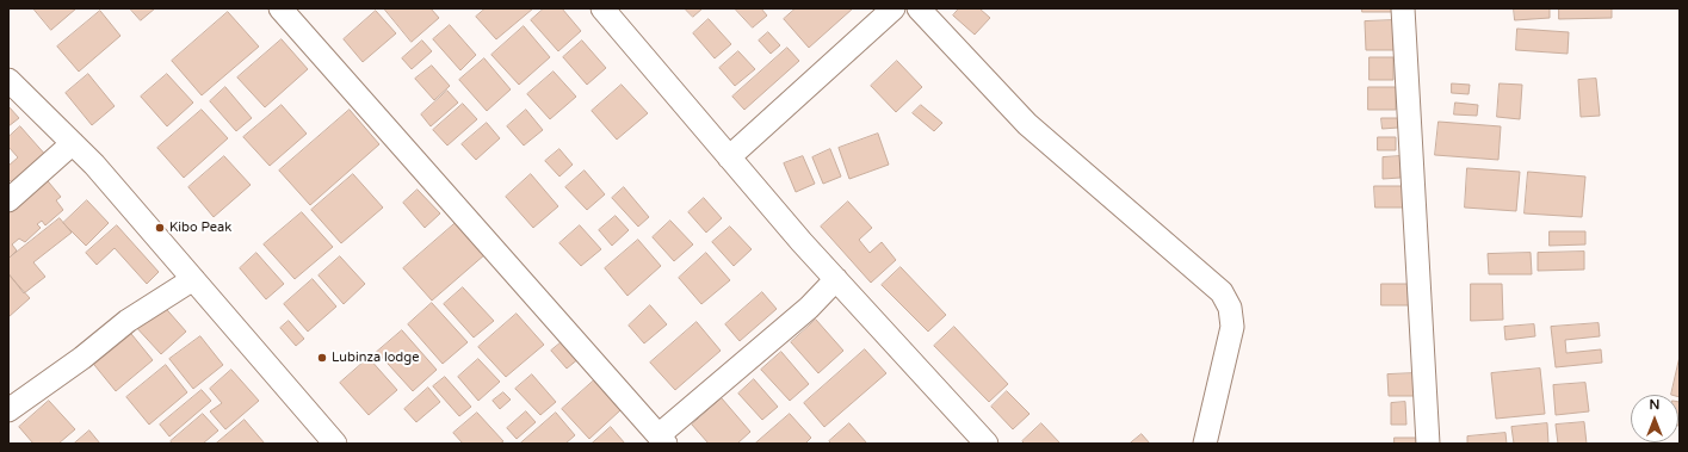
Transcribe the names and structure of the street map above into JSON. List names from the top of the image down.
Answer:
{
  "places": ["Kibo Peak", "Lubinza lodge"],
  "north": "top"
}
